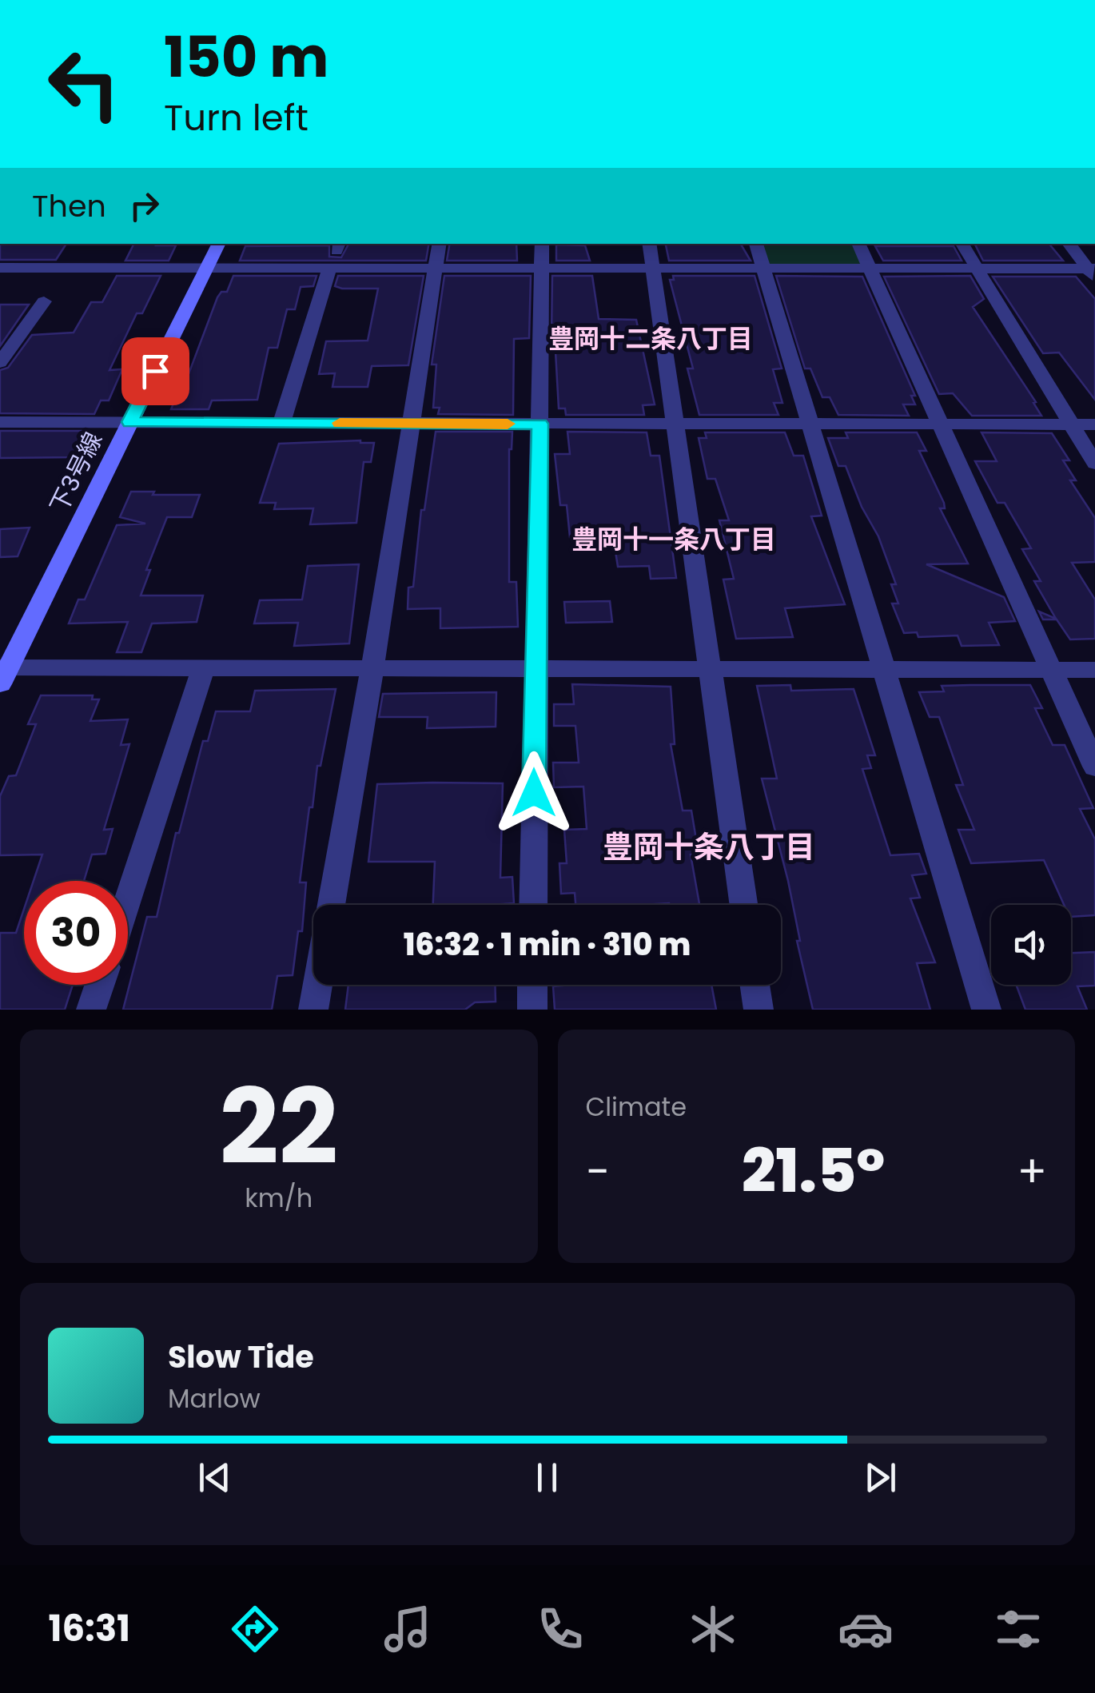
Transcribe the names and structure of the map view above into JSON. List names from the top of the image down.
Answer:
{
  "streets": {
    "street": ["下3号線"]
  },
  "districts": ["豊岡十二条八丁目", "豊岡十一条八丁目", "豊岡十条八丁目"],
  "page": {
    "turn": ["150 m", "Turn left"],
    "then": "Then",
    "limit": "30",
    "trip": "16:32 · 1 min · 310 m",
    "tile": [
      ["22", "km/h"],
      "Climate"
    ],
    "heat": ["−", "21.5°", "+"],
    "song": ["Slow Tide", "Marlow"],
    "tabs": "16:31"
  }
}
